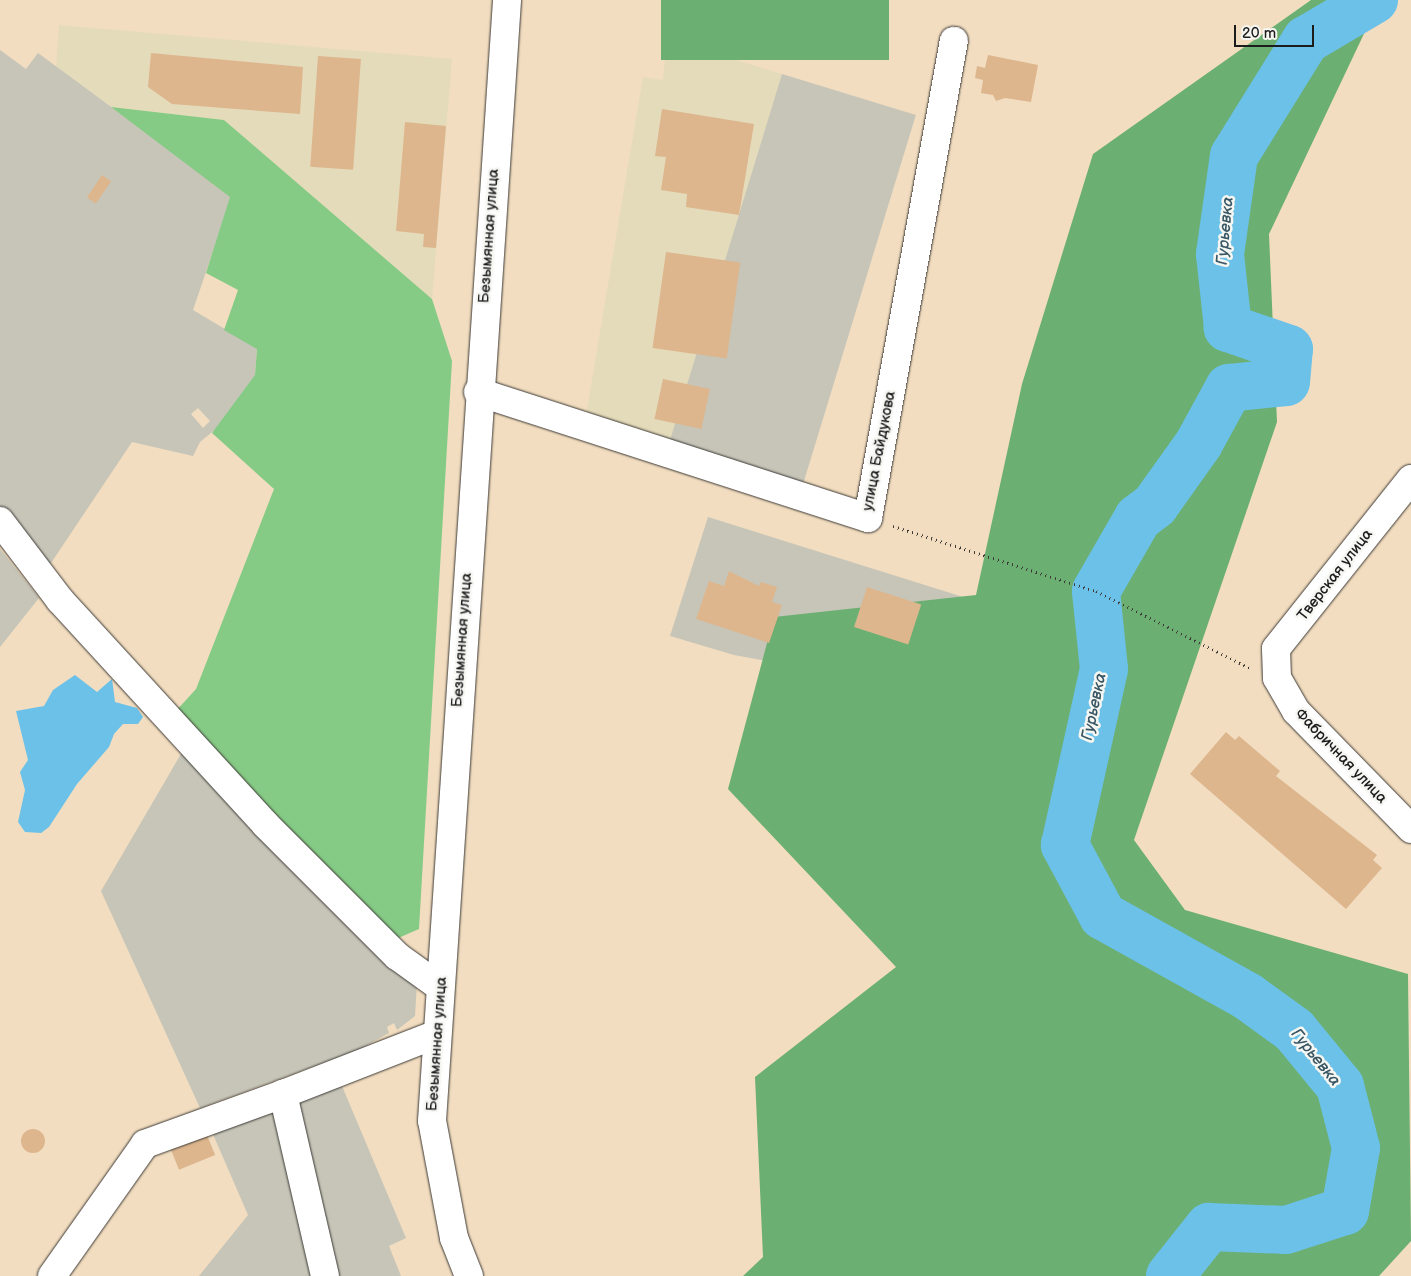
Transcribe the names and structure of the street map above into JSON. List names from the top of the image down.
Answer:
{
  "streets": {
    "main road": [
      "Безымянная улица",
      "улица Байдукова",
      "Тверская улица",
      "Фабричная улица"
    ]
  },
  "crossings": [
    ["Безымянная улица", "улица Байдукова"],
    ["Тверская улица", "Фабричная улица"]
  ],
  "water": ["Гурьевка"],
  "scale_bar": "20 m"
}
